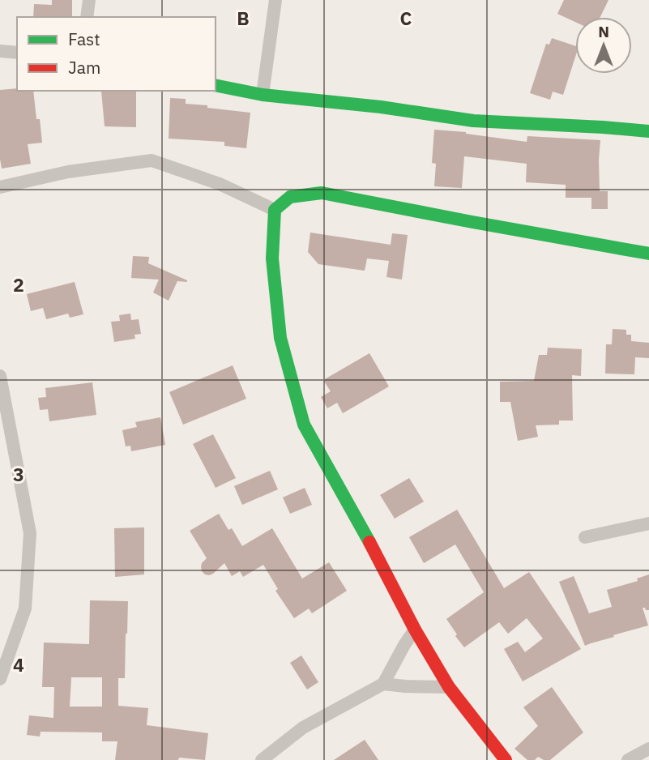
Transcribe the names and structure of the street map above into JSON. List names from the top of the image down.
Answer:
{
  "legend": ["Fast", "Jam"],
  "north": "top",
  "grid": {
    "columns": ["B", "C"],
    "rows": ["2", "3", "4"]
  }
}
